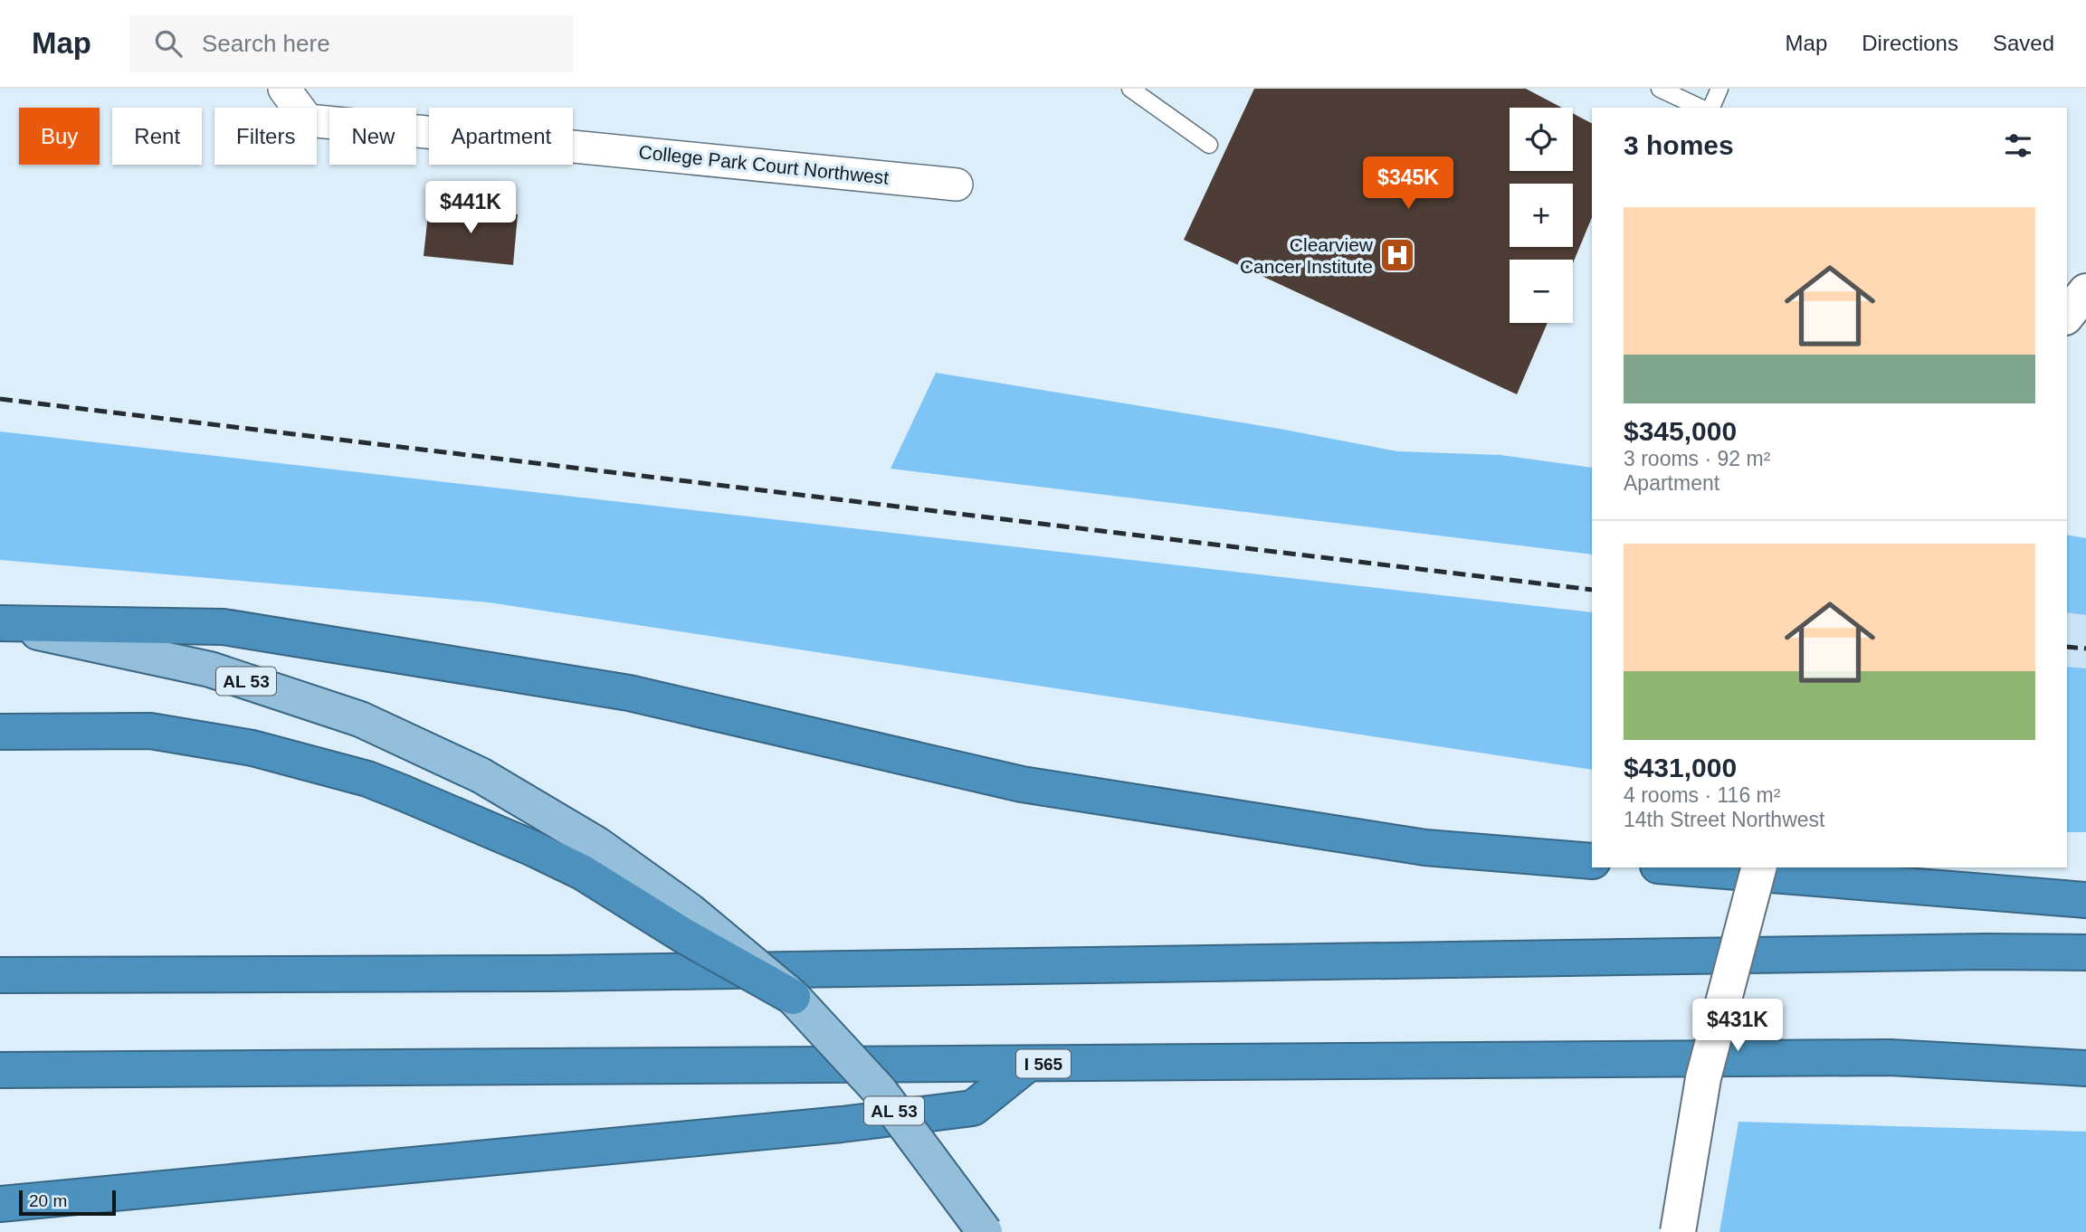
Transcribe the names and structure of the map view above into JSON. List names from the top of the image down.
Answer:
{
  "streets": {
    "highway": ["I 565"],
    "main road": ["AL 53"],
    "street": ["College Park Court Northwest"]
  },
  "places": {
    "hospital": ["Clearview Cancer Institute"]
  },
  "scale_bar": "20 m",
  "page": {
    "header": "Map",
    "search": "Search here",
    "nav": ["Map", "Directions", "Saved"],
    "map_buttons": ["+", "−"],
    "chip": [
      "Buy",
      "Rent",
      "Filters",
      "New",
      "Apartment"
    ],
    "heading": "3 homes",
    "price": ["$345K", "$441K", "$431K"],
    "list": [
      {
        "name": "$345,000",
        "note": "3 rooms · 92 m² · Apartment"
      },
      {
        "name": "$431,000",
        "note": "4 rooms · 116 m² · 14th Street Northwest"
      }
    ],
    "scale": "20 m"
  }
}
